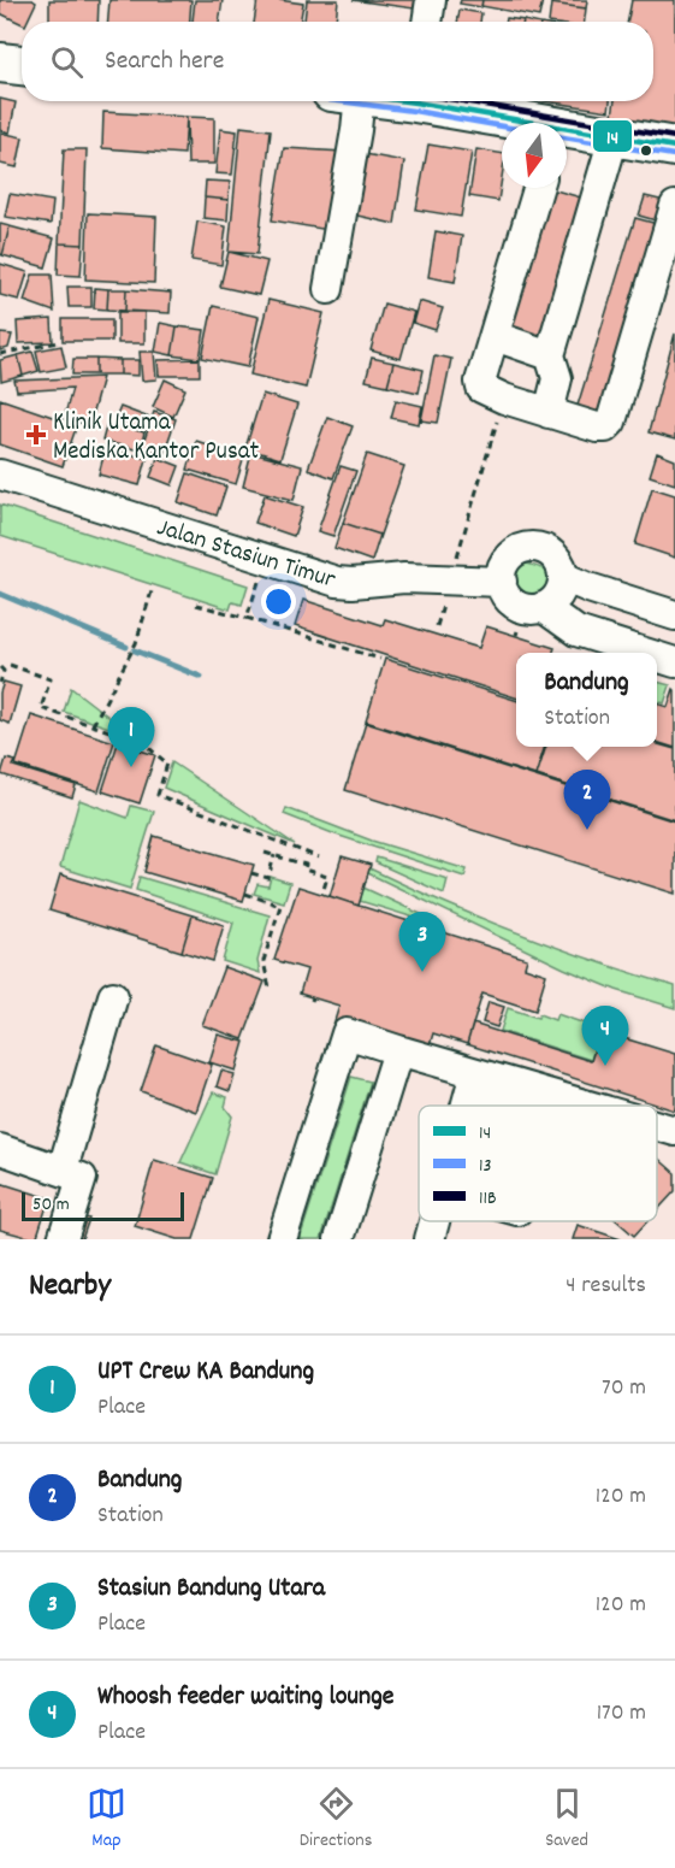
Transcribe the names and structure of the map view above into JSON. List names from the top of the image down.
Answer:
{
  "streets": {
    "street": ["Jalan Stasiun Timur"]
  },
  "places": {
    "health": ["Klinik Utama Mediska Kantor Pusat"]
  },
  "lines": ["transit line 14", "transit line 13", "transit line 11B"],
  "legend": ["14", "13", "11B"],
  "scale_bar": "50 m",
  "north": "bottom",
  "page": {
    "search": "Search here",
    "popup": ["Bandung", "Station"],
    "pins": [
      "1",
      "2",
      "3",
      "4"
    ],
    "scale": "50 m",
    "heading": ["Nearby", "4 results"],
    "list": [
      {
        "mark": "1",
        "name": "UPT Crew KA Bandung",
        "note": "Place",
        "value": "70 m"
      },
      {
        "mark": "2",
        "name": "Bandung",
        "note": "Station",
        "value": "120 m"
      },
      {
        "mark": "3",
        "name": "Stasiun Bandung Utara",
        "note": "Place",
        "value": "120 m"
      },
      {
        "mark": "4",
        "name": "Whoosh feeder waiting lounge",
        "note": "Place",
        "value": "170 m"
      }
    ],
    "nav": ["Map", "Directions", "Saved"]
  }
}
